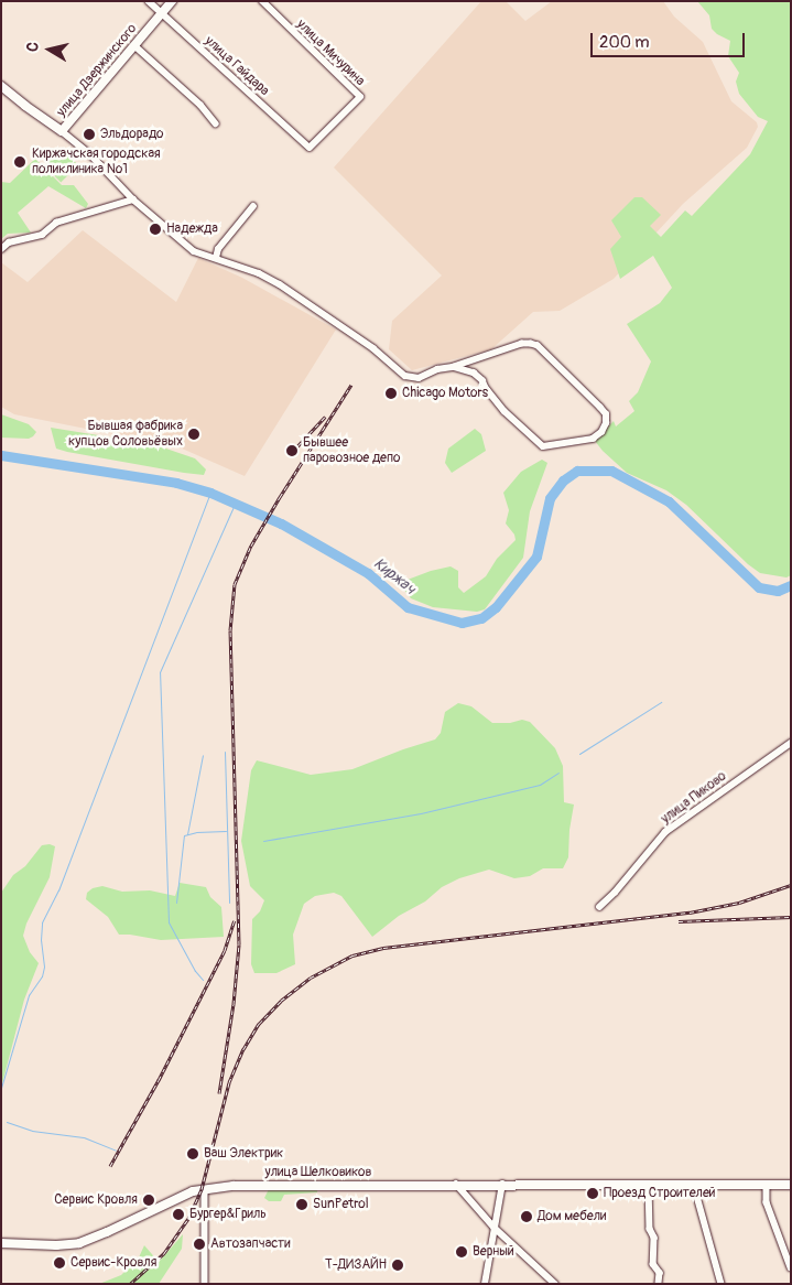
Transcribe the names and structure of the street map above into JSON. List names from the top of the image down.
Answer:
{
  "streets": {
    "street": [
      "улица Мичурина",
      "улица Гайдара",
      "улица Дзержинского",
      "улица Пиково",
      "улица Шелковиков"
    ]
  },
  "crossings": [
    ["улица Мичурина", "улица Гайдара"],
    ["улица Гайдара", "улица Дзержинского"]
  ],
  "water": ["Киржач"],
  "places": [
    "Эльдорадо",
    "Киржачская городская поликлиника №1",
    "Надежда",
    "Chicago Motors",
    "Бывшая фабрика купцов Соловьёвых",
    "Бывшее паровозное депо",
    "Ваш Электрик",
    "Проезд Строителей",
    "Сервис Кровля",
    "SunPetrol",
    "Бургер&Гриль",
    "Дом мебели",
    "Автозапчасти",
    "Верный",
    "Сервис-Кровля",
    "Т-ДИЗАЙН"
  ],
  "scale_bar": "200 m",
  "north": "left"
}
